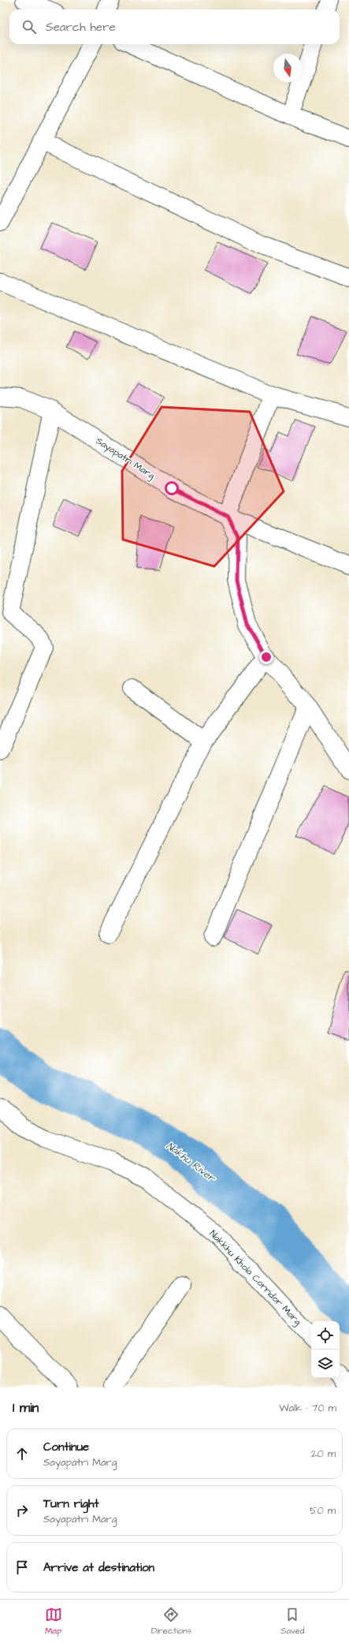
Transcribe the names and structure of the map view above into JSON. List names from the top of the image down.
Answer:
{
  "streets": {
    "street": ["Sayapatri Marg", "Nakkhu Khola Corridor Marg"]
  },
  "water": ["Nakhu River"],
  "north": "bottom",
  "page": {
    "search": "Search here",
    "heading": ["1 min", "Walk · 70 m"],
    "list": [
      ["Continue", "Sayapatri Marg", "20 m"],
      ["Turn right", "Sayapatri Marg", "50 m"],
      "Arrive at destination"
    ],
    "nav": ["Map", "Directions", "Saved"]
  }
}
